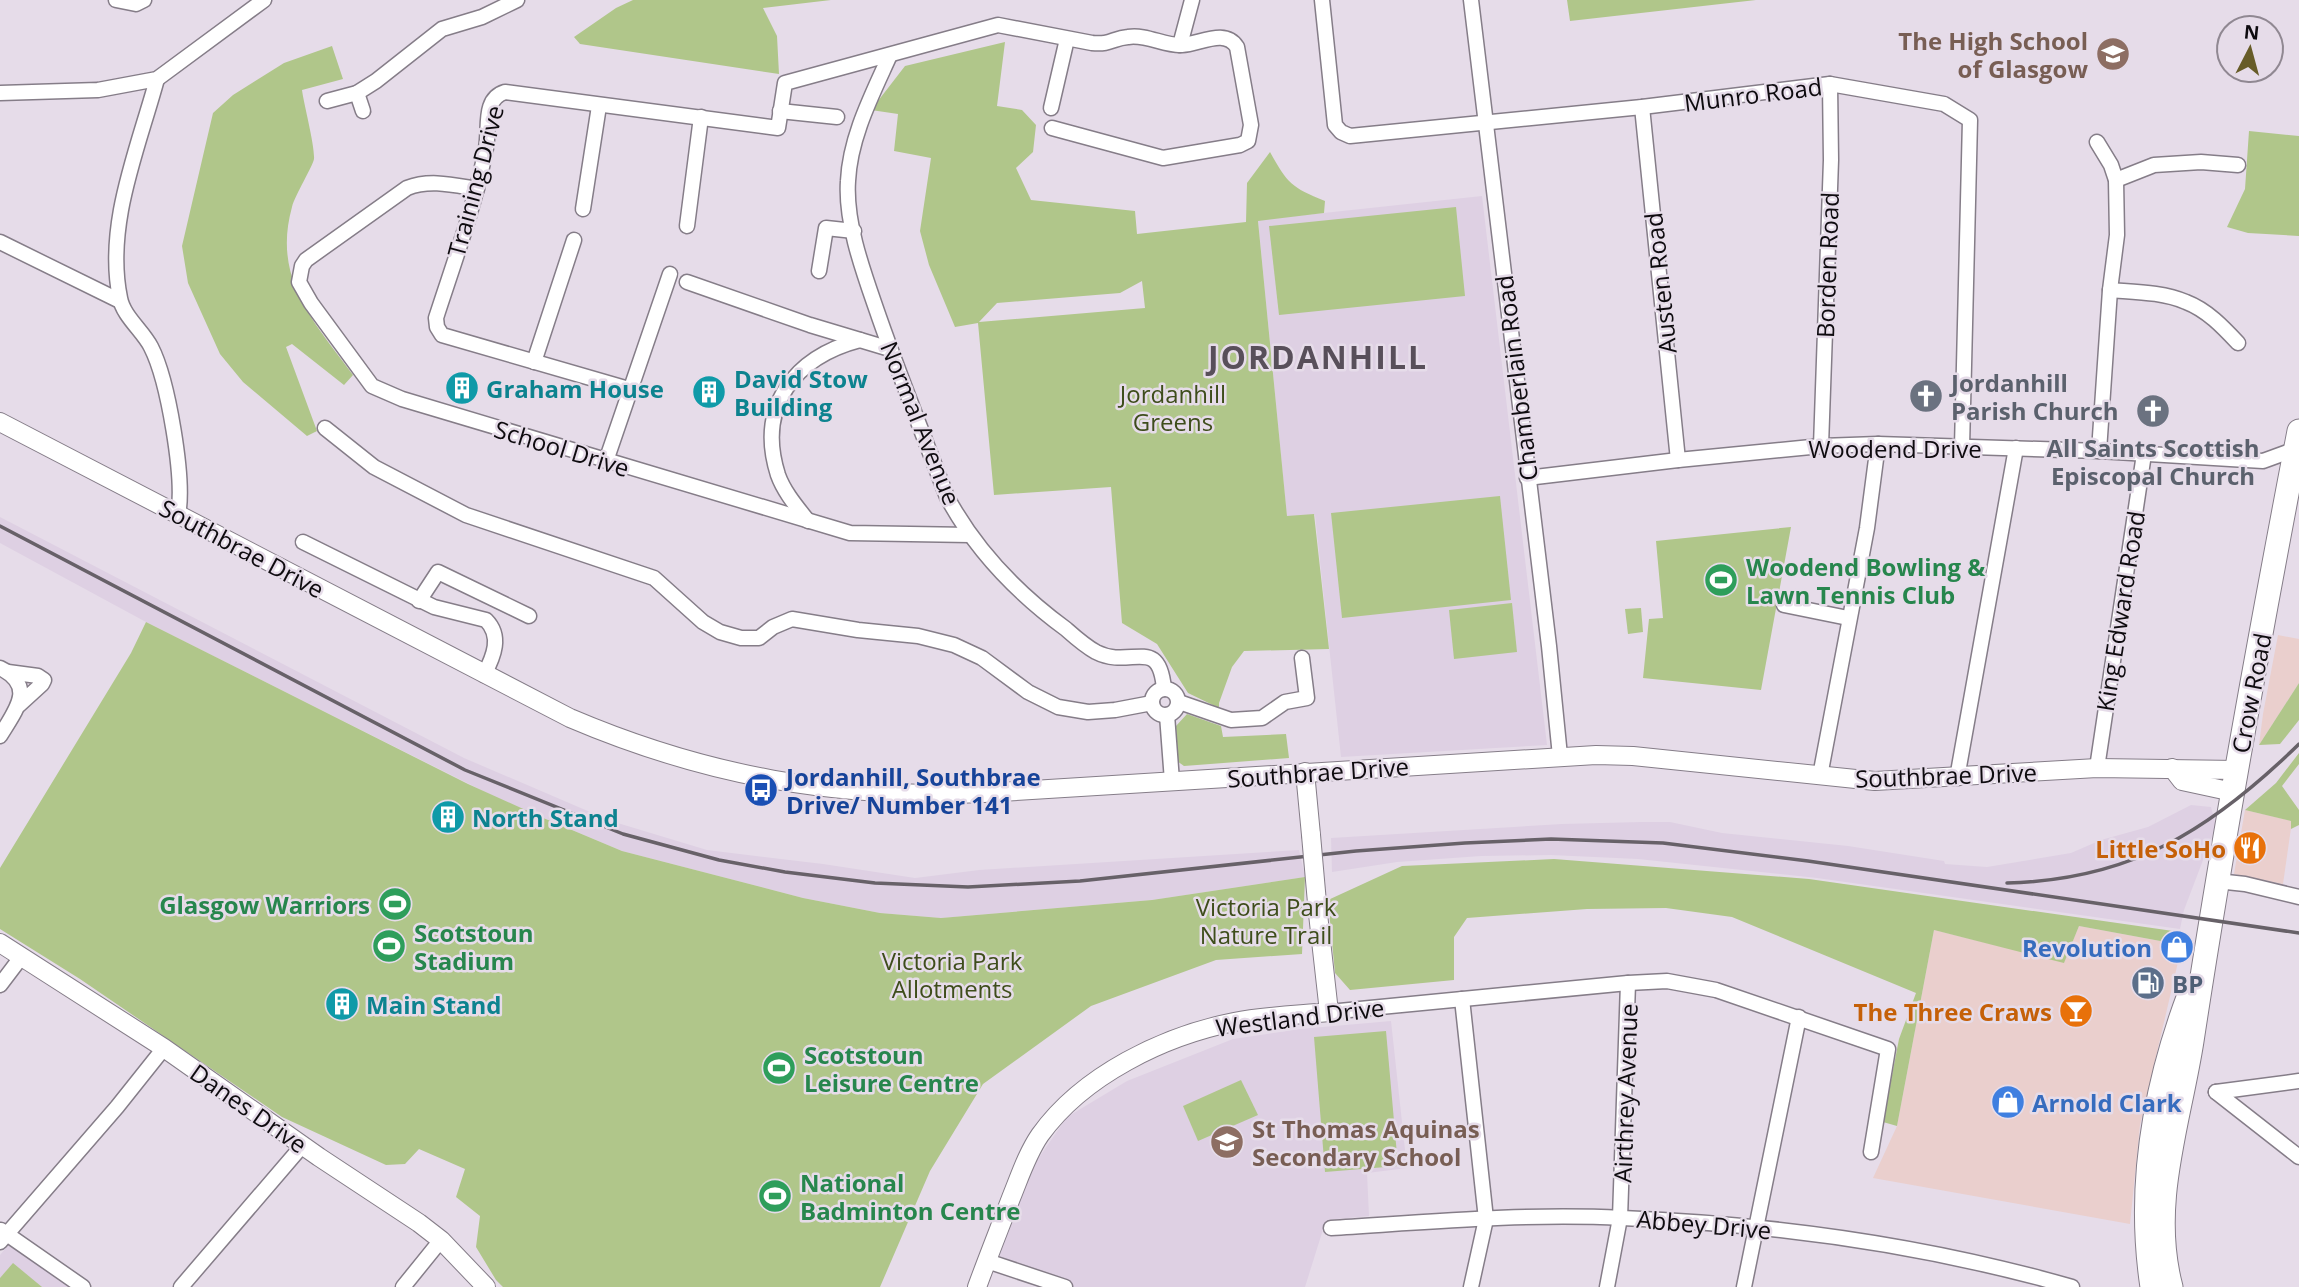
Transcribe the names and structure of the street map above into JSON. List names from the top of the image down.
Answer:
{
  "streets": {
    "main road": ["Crow Road"],
    "street": [
      "Munro Road",
      "Training Drive",
      "Borden Road",
      "Austen Road",
      "Chamberlain Road",
      "Normal Avenue",
      "School Drive",
      "Woodend Drive",
      "Southbrae Drive",
      "King Edward Road",
      "Westland Drive",
      "Airthrey Avenue",
      "Danes Drive",
      "Abbey Drive"
    ]
  },
  "crossings": [
    ["Munro Road", "Borden Road"],
    ["Munro Road", "Austen Road"],
    ["Munro Road", "Chamberlain Road"],
    ["Munro Road", "Woodend Drive"],
    ["Training Drive", "School Drive"],
    ["Borden Road", "Woodend Drive"],
    ["Austen Road", "Woodend Drive"],
    ["Chamberlain Road", "Woodend Drive"],
    ["Chamberlain Road", "Southbrae Drive"],
    ["Normal Avenue", "School Drive"],
    ["Woodend Drive", "King Edward Road"],
    ["Woodend Drive", "Crow Road"],
    ["Southbrae Drive", "King Edward Road"],
    ["Southbrae Drive", "Crow Road"],
    ["Westland Drive", "Airthrey Avenue"],
    ["Airthrey Avenue", "Abbey Drive"]
  ],
  "districts": ["JORDANHILL"],
  "parks": ["Jordanhill Greens", "Victoria Park Nature Trail", "Victoria Park Allotments"],
  "places": {
    "school or university": ["The High School of Glasgow", "St Thomas Aquinas Secondary School"],
    "building": [
      "Graham House",
      "David Stow Building",
      "North Stand",
      "Main Stand"
    ],
    "church": ["Jordanhill Parish Church", "All Saints Scottish Episcopal Church"],
    "sports": [
      "Woodend Bowling & Lawn Tennis Club",
      "Glasgow Warriors",
      "Scotstoun Stadium",
      "Scotstoun Leisure Centre",
      "National Badminton Centre"
    ],
    "bus stop": ["Jordanhill, Southbrae Drive/ Number 141"],
    "restaurant": ["Little SoHo"],
    "shop": ["Revolution", "Arnold Clark"],
    "fuel station": ["BP"],
    "bar": ["The Three Craws"]
  },
  "north": "top"
}
